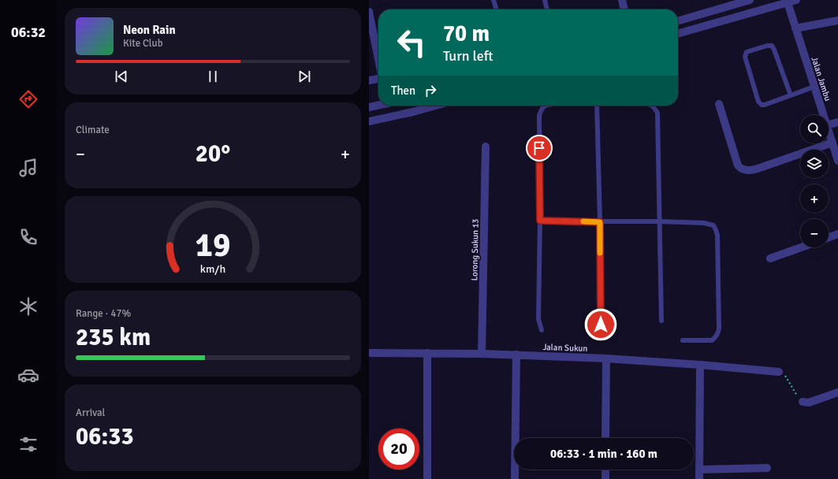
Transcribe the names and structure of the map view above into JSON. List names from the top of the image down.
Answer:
{
  "streets": {
    "street": ["Jalan Jambu", "Lorong Sukun 13", "Jalan Sukun"]
  },
  "crossings": [
    ["Lorong Sukun 13", "Jalan Sukun"]
  ],
  "page": {
    "tabs": "06:32",
    "turn": ["70 m", "Turn left"],
    "song": ["Neon Rain", "Kite Club"],
    "then": "Then",
    "tile": [
      "Climate",
      ["Range · 47%", "235 km"],
      ["Arrival", "06:33"]
    ],
    "map_buttons": ["+", "−"],
    "heat": ["−", "20°", "+"],
    "limit": "20",
    "trip": "06:33 · 1 min · 160 m",
    "gauge": ["19", "km/h"]
  }
}
